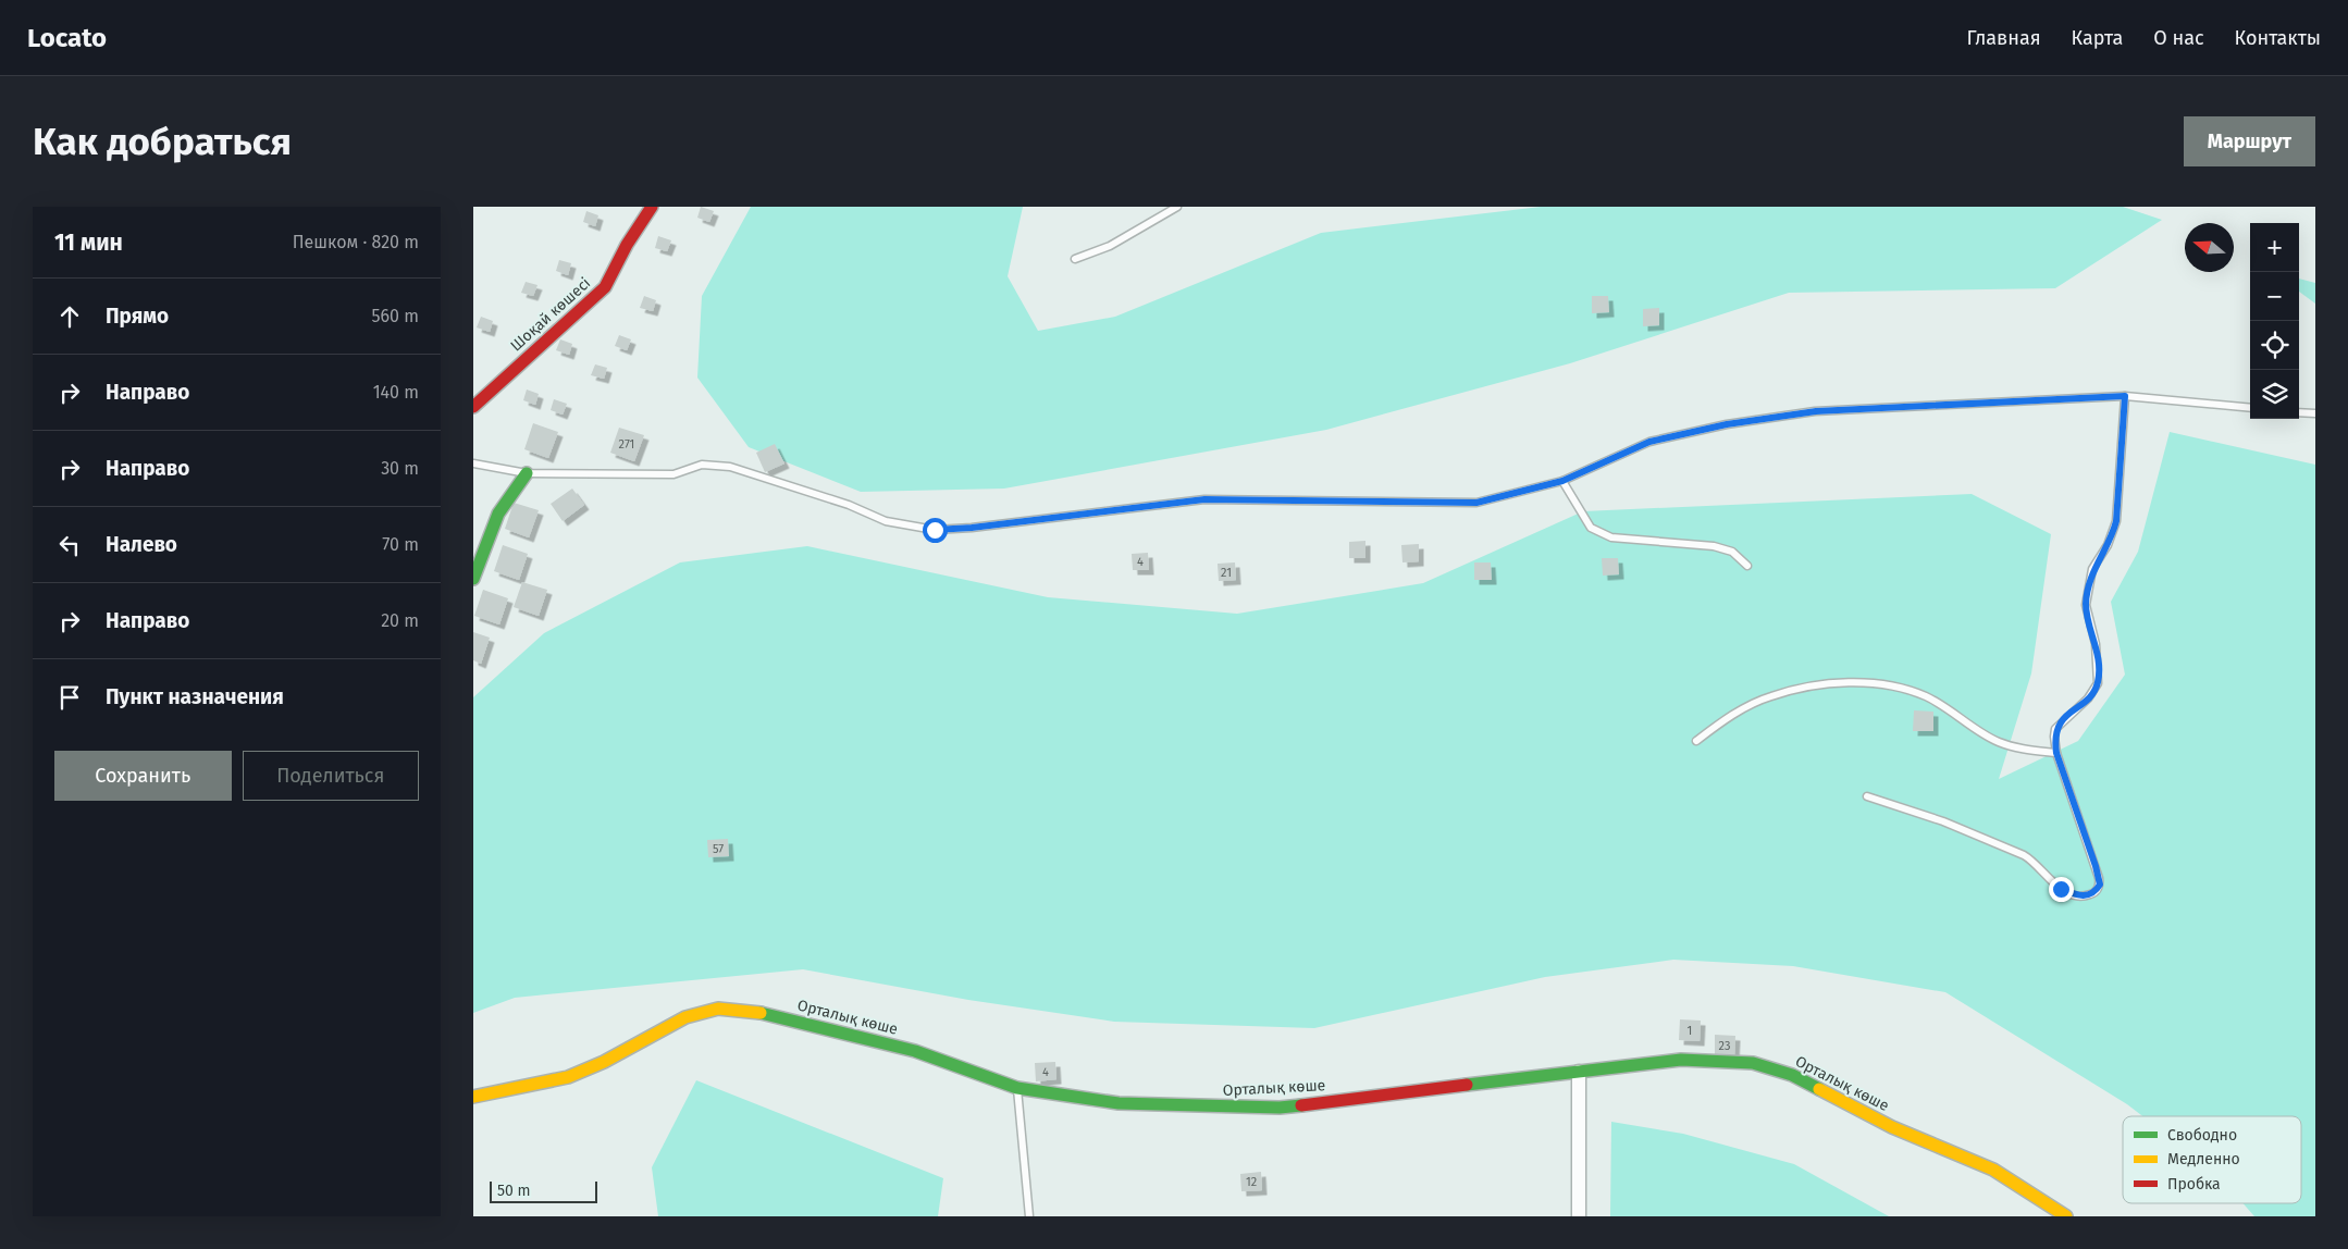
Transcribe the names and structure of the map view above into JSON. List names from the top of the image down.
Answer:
{
  "streets": {
    "street": ["Шоқай көшесі", "Орталық көше"]
  },
  "house_numbers": [
    "271",
    "4",
    "21",
    "57",
    "1",
    "23",
    "4",
    "12"
  ],
  "legend": ["Свободно", "Медленно", "Пробка"],
  "scale_bar": "50 m",
  "north": "left",
  "page": {
    "header": "Locato",
    "nav": [
      "Главная",
      "Карта",
      "О нас",
      "Контакты"
    ],
    "buttons": [
      "Маршрут",
      ["Сохранить", "Поделиться"]
    ],
    "title": "Как добраться",
    "heading": ["11 мин", "Пешком · 820 m"],
    "map_buttons": ["+", "−"],
    "list": [
      ["Прямо", "560 m"],
      ["Направо", "140 m"],
      ["Направо", "30 m"],
      ["Налево", "70 m"],
      ["Направо", "20 m"],
      "Пункт назначения"
    ],
    "scale": "50 m"
  }
}
